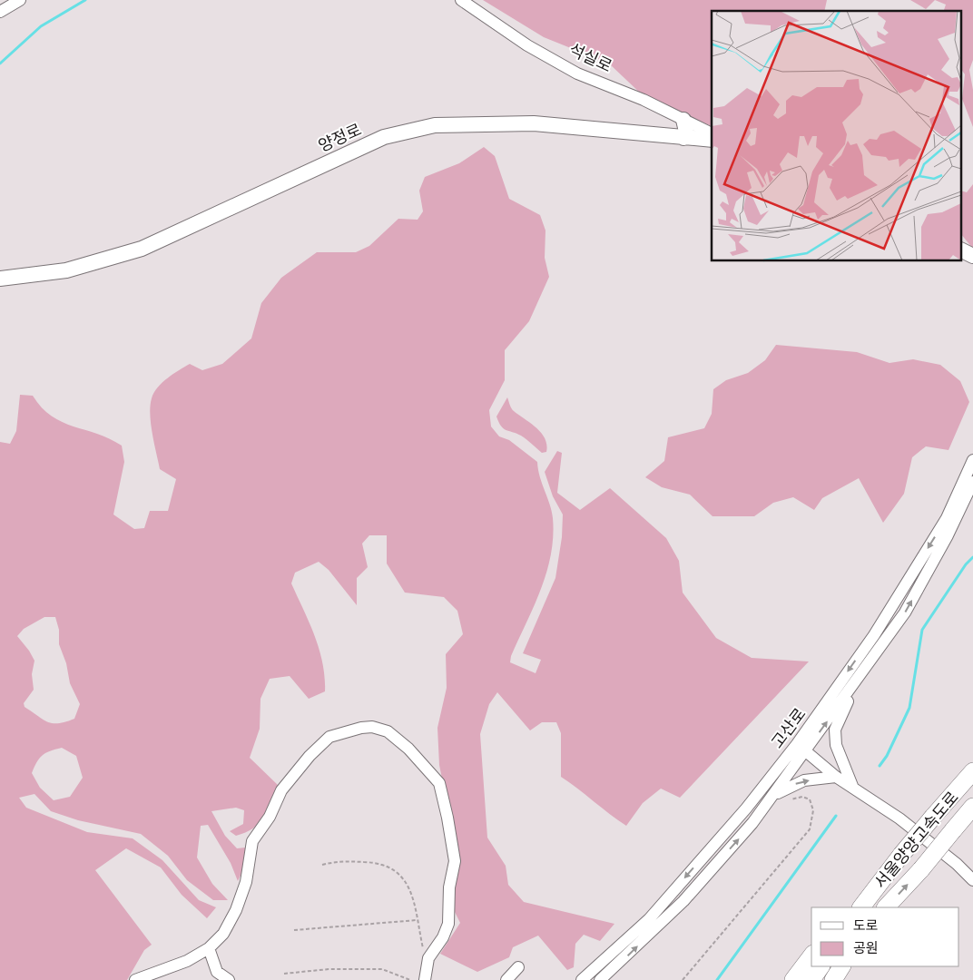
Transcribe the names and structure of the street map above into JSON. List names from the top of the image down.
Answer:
{
  "streets": {
    "highway": ["서울양양고속도로"],
    "main road": ["양정로"],
    "street": ["석실로", "고산로"]
  },
  "legend": ["도로", "공원"]
}
